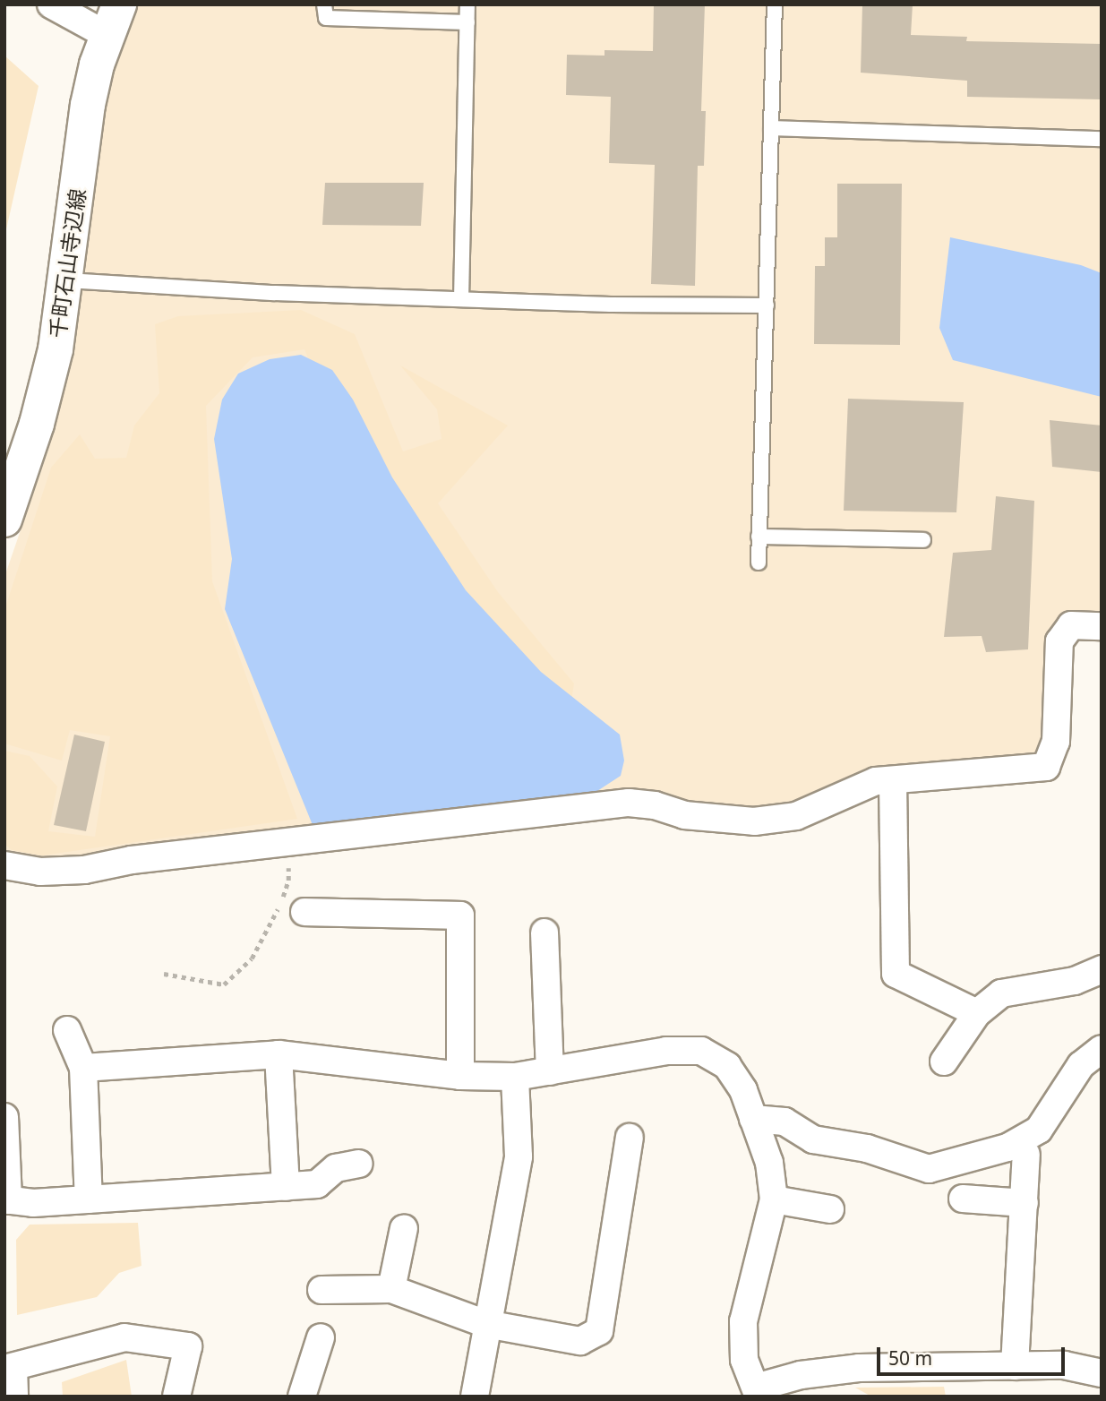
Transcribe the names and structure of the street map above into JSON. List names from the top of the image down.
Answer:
{
  "streets": {
    "main road": ["千町石山寺辺線"]
  },
  "scale_bar": "50 m"
}
